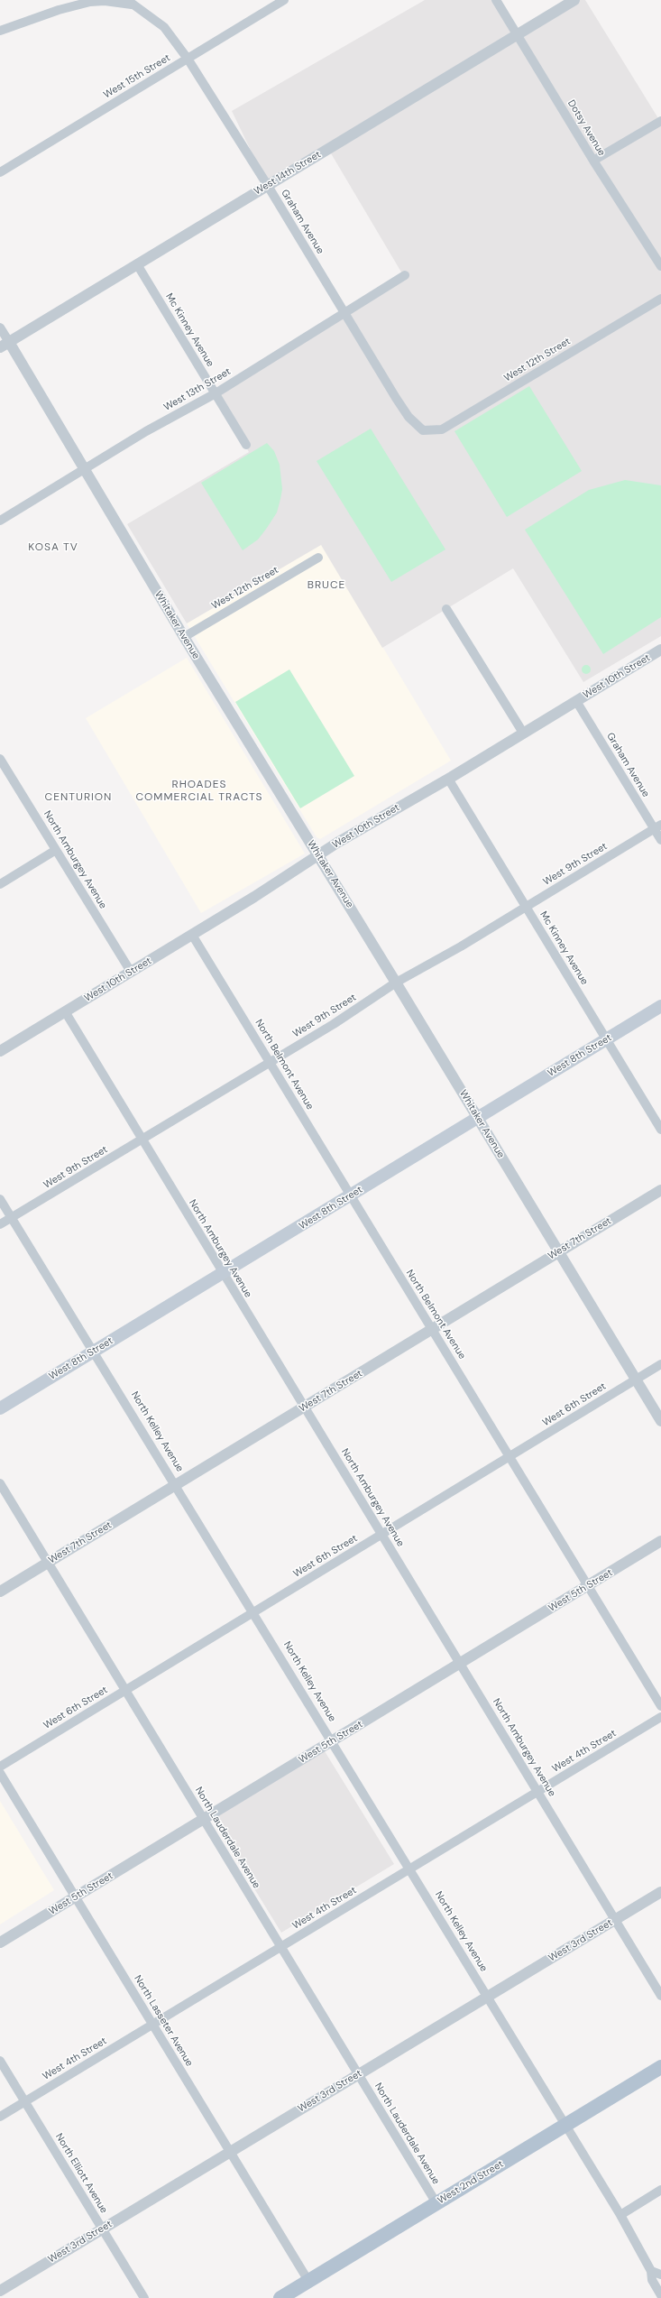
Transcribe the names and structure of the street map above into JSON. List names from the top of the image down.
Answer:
{
  "streets": {
    "main road": ["West 8th Street", "West 2nd Street"],
    "street": [
      "West 15th Street",
      "Dotsy Avenue",
      "West 14th Street",
      "Graham Avenue",
      "Mc Kinney Avenue",
      "West 12th Street",
      "West 13th Street",
      "Whitaker Avenue",
      "West 10th Street",
      "North Amburgey Avenue",
      "West 9th Street",
      "North Belmont Avenue",
      "West 7th Street",
      "West 6th Street",
      "North Kelley Avenue",
      "West 5th Street",
      "West 4th Street",
      "North Lauderdale Avenue",
      "West 3rd Street",
      "North Lasseter Avenue",
      "North Elliott Avenue"
    ]
  },
  "crossings": [
    ["West 15th Street", "Graham Avenue"],
    ["Dotsy Avenue", "West 14th Street"],
    ["West 14th Street", "Graham Avenue"],
    ["West 14th Street", "Mc Kinney Avenue"],
    ["West 14th Street", "Whitaker Avenue"],
    ["Graham Avenue", "West 12th Street"],
    ["Graham Avenue", "West 13th Street"],
    ["Graham Avenue", "West 10th Street"],
    ["Graham Avenue", "West 9th Street"],
    ["Mc Kinney Avenue", "West 13th Street"],
    ["Mc Kinney Avenue", "West 10th Street"],
    ["Mc Kinney Avenue", "West 9th Street"],
    ["Mc Kinney Avenue", "West 8th Street"],
    ["West 12th Street", "Whitaker Avenue"],
    ["West 13th Street", "Whitaker Avenue"],
    ["Whitaker Avenue", "West 10th Street"],
    ["Whitaker Avenue", "West 9th Street"],
    ["Whitaker Avenue", "West 8th Street"],
    ["Whitaker Avenue", "West 7th Street"],
    ["Whitaker Avenue", "West 6th Street"],
    ["West 10th Street", "North Amburgey Avenue"],
    ["West 10th Street", "North Belmont Avenue"],
    ["North Amburgey Avenue", "West 9th Street"],
    ["North Amburgey Avenue", "West 8th Street"],
    ["North Amburgey Avenue", "West 7th Street"],
    ["North Amburgey Avenue", "West 6th Street"],
    ["North Amburgey Avenue", "West 5th Street"],
    ["North Amburgey Avenue", "West 4th Street"],
    ["North Amburgey Avenue", "West 3rd Street"],
    ["West 9th Street", "North Belmont Avenue"],
    ["West 9th Street", "North Kelley Avenue"],
    ["West 8th Street", "North Belmont Avenue"],
    ["West 8th Street", "North Kelley Avenue"],
    ["North Belmont Avenue", "West 7th Street"],
    ["North Belmont Avenue", "West 6th Street"],
    ["North Belmont Avenue", "West 5th Street"],
    ["West 7th Street", "North Kelley Avenue"],
    ["West 7th Street", "North Lauderdale Avenue"],
    ["West 6th Street", "North Kelley Avenue"],
    ["West 6th Street", "North Lauderdale Avenue"],
    ["North Kelley Avenue", "West 5th Street"],
    ["North Kelley Avenue", "West 4th Street"],
    ["North Kelley Avenue", "West 3rd Street"],
    ["North Kelley Avenue", "West 2nd Street"],
    ["West 5th Street", "North Lauderdale Avenue"],
    ["West 5th Street", "North Lasseter Avenue"],
    ["West 4th Street", "North Lauderdale Avenue"],
    ["West 4th Street", "North Lasseter Avenue"],
    ["West 4th Street", "North Elliott Avenue"],
    ["North Lauderdale Avenue", "West 3rd Street"],
    ["North Lauderdale Avenue", "West 2nd Street"],
    ["West 3rd Street", "North Lasseter Avenue"],
    ["West 3rd Street", "North Elliott Avenue"],
    ["North Lasseter Avenue", "West 2nd Street"]
  ],
  "districts": [
    "KOSA TV",
    "BRUCE",
    "RHOADES COMMERCIAL TRACTS",
    "CENTURION"
  ]
}
